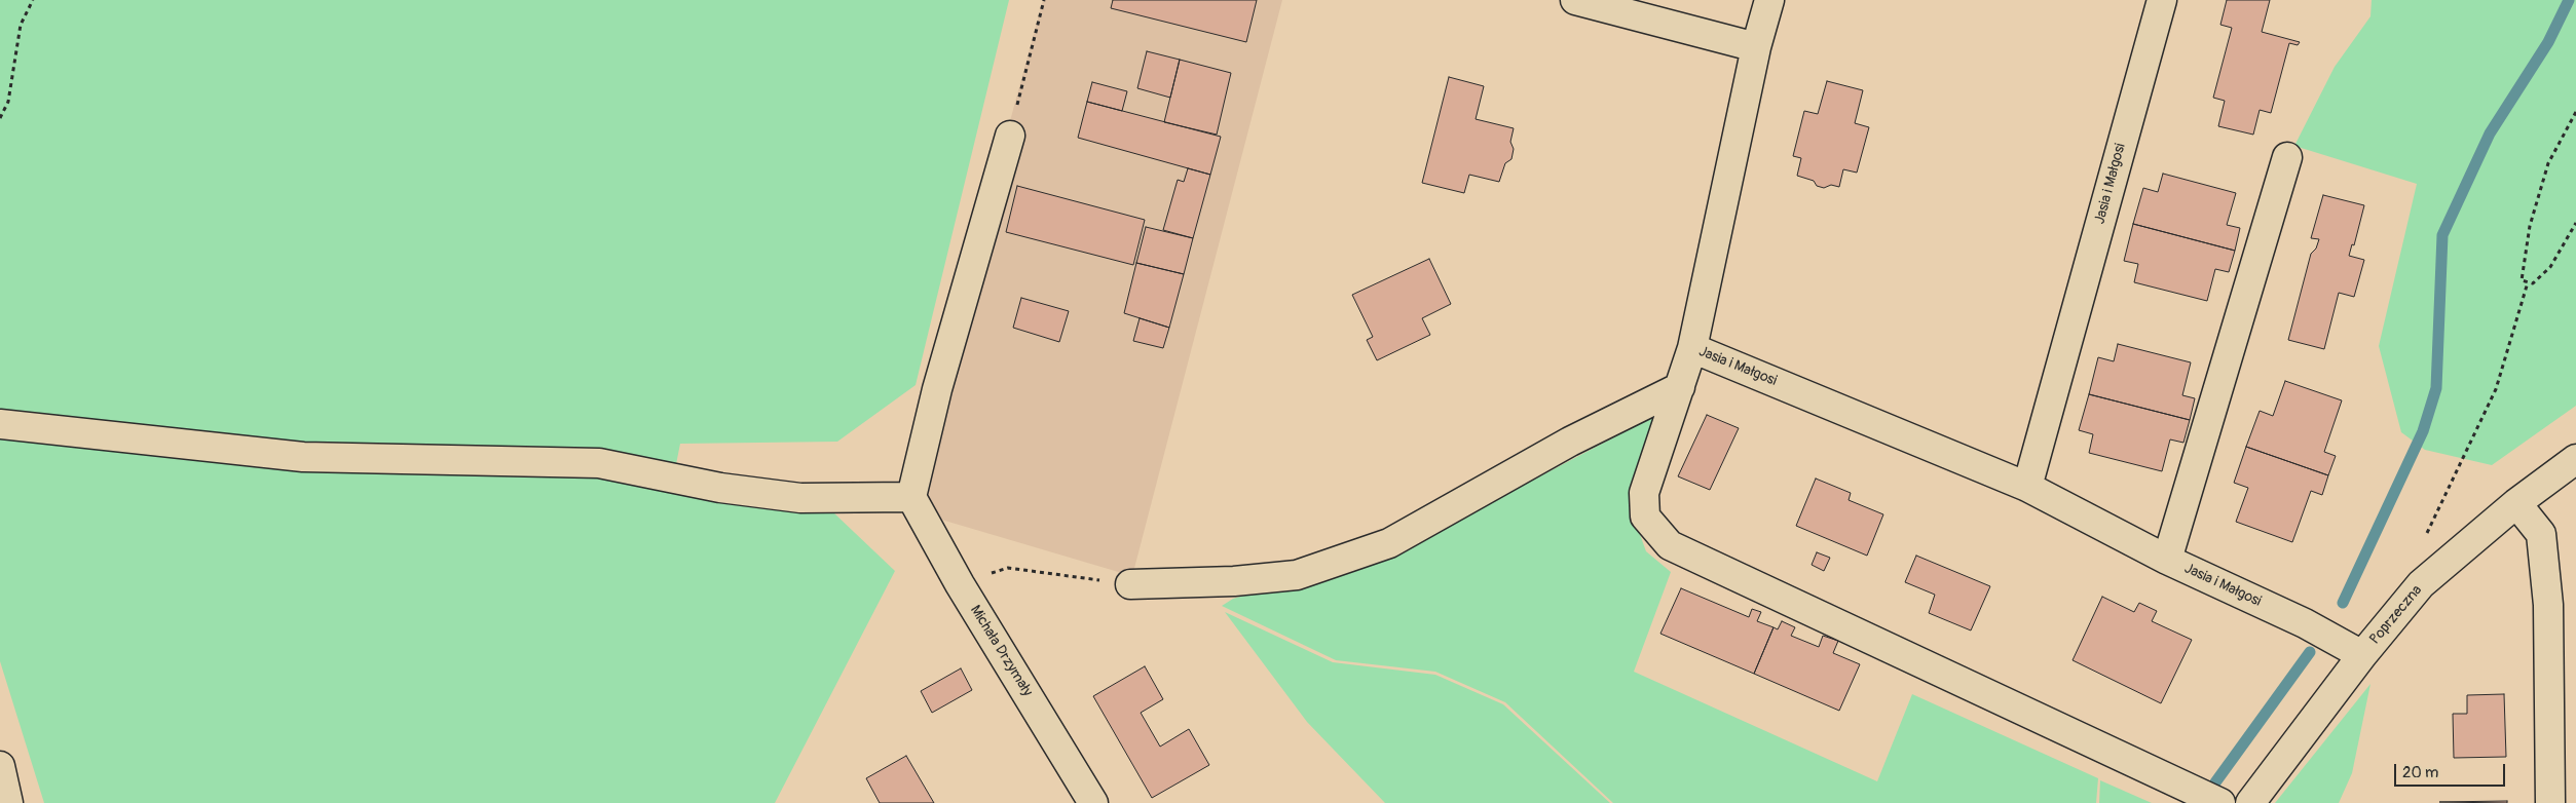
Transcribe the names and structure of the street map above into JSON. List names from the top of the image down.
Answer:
{
  "streets": {
    "street": ["Jasia i Małgosi", "Poprzeczna", "Michała Drzymały"]
  },
  "crossings": [
    ["Jasia i Małgosi", "Poprzeczna"]
  ],
  "scale_bar": "20 m"
}
